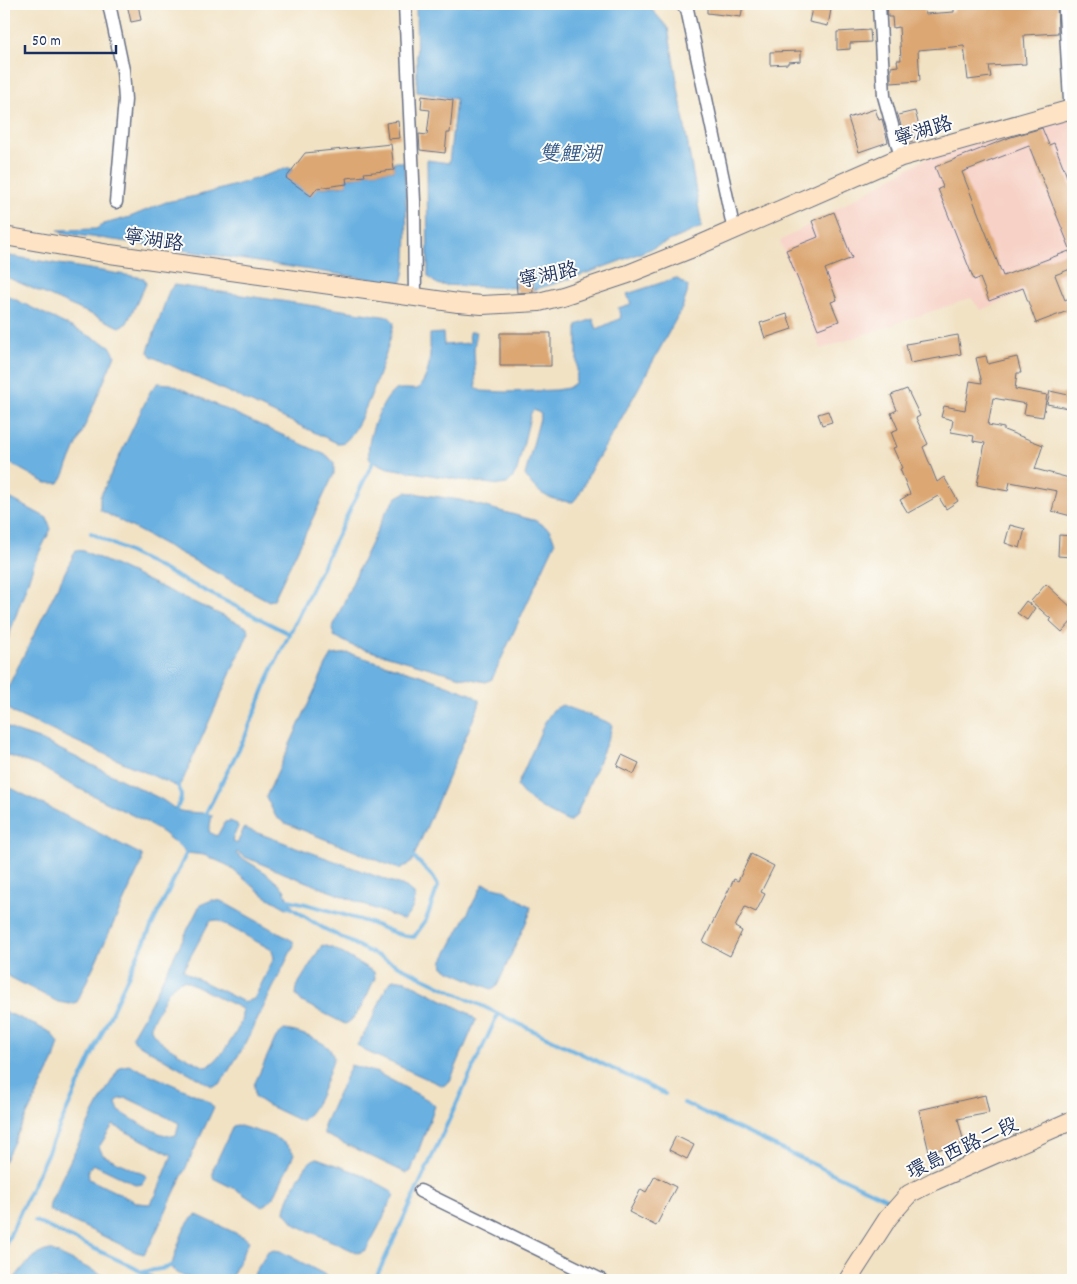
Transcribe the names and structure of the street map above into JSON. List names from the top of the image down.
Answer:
{
  "streets": {
    "main road": ["寧湖路", "環島西路二段"]
  },
  "water": ["雙鯉湖"],
  "scale_bar": "50 m"
}
